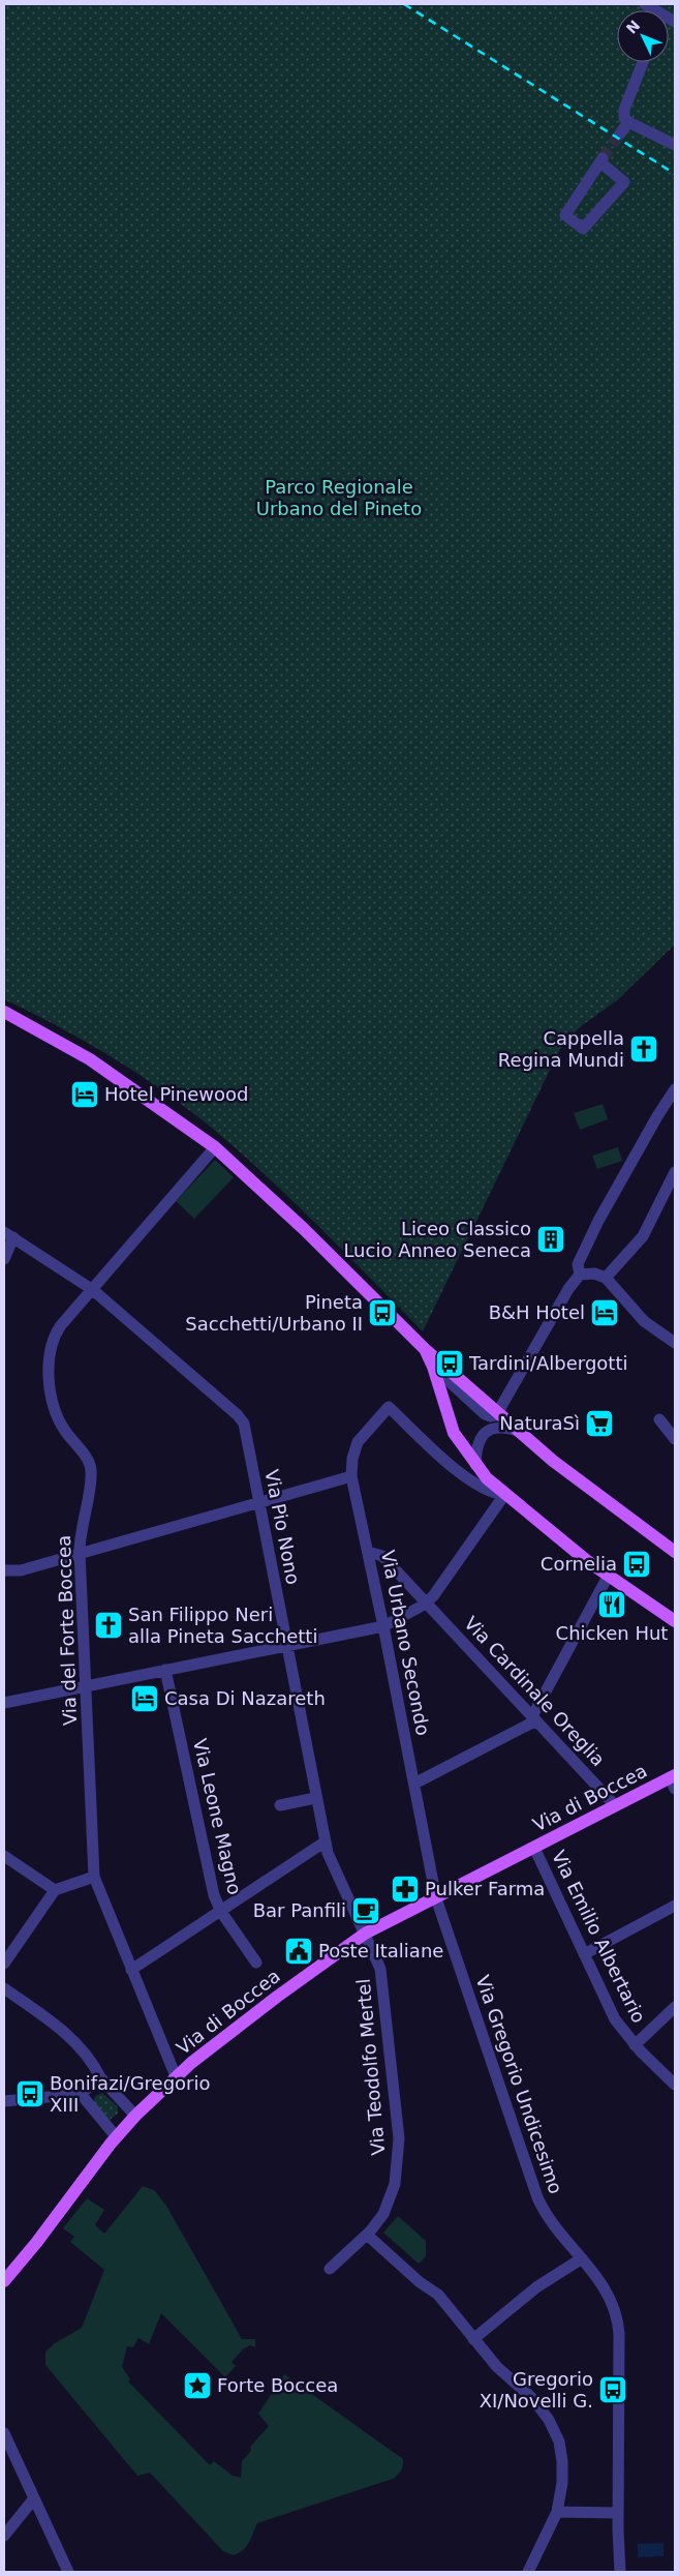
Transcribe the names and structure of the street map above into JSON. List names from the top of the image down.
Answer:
{
  "streets": {
    "main road": ["Via di Boccea"],
    "street": [
      "Via Pio Nono",
      "Via del Forte Boccea",
      "Via Urbano Secondo",
      "Via Cardinale Oreglia",
      "Via Leone Magno",
      "Via Emilio Albertario",
      "Via Teodolfo Mertel",
      "Via Gregorio Undicesimo"
    ]
  },
  "crossings": [
    ["Via Pio Nono", "Via del Forte Boccea"],
    ["Via Pio Nono", "Via di Boccea"],
    ["Via Pio Nono", "Via Teodolfo Mertel"],
    ["Via del Forte Boccea", "Via di Boccea"],
    ["Via Urbano Secondo", "Via Cardinale Oreglia"],
    ["Via Urbano Secondo", "Via di Boccea"],
    ["Via Urbano Secondo", "Via Gregorio Undicesimo"],
    ["Via Cardinale Oreglia", "Via di Boccea"],
    ["Via di Boccea", "Via Emilio Albertario"],
    ["Via di Boccea", "Via Teodolfo Mertel"],
    ["Via di Boccea", "Via Gregorio Undicesimo"]
  ],
  "parks": ["Parco Regionale Urbano del Pineto"],
  "places": {
    "church": ["Cappella Regina Mundi", "San Filippo Neri alla Pineta Sacchetti"],
    "hotel": ["Hotel Pinewood", "B&H Hotel", "Casa Di Nazareth"],
    "building": ["Liceo Classico Lucio Anneo Seneca"],
    "bus stop": [
      "Pineta Sacchetti/Urbano II",
      "Tardini/Albergotti",
      "Cornelia",
      "Bonifazi/Gregorio XIII",
      "Gregorio XI/Novelli G."
    ],
    "supermarket": ["NaturaSì"],
    "restaurant": ["Chicken Hut"],
    "pharmacy": ["Pulker Farma"],
    "cafe": ["Bar Panfili"],
    "public building": ["Poste Italiane"],
    "place": ["Forte Boccea"]
  },
  "north": "top left"
}
